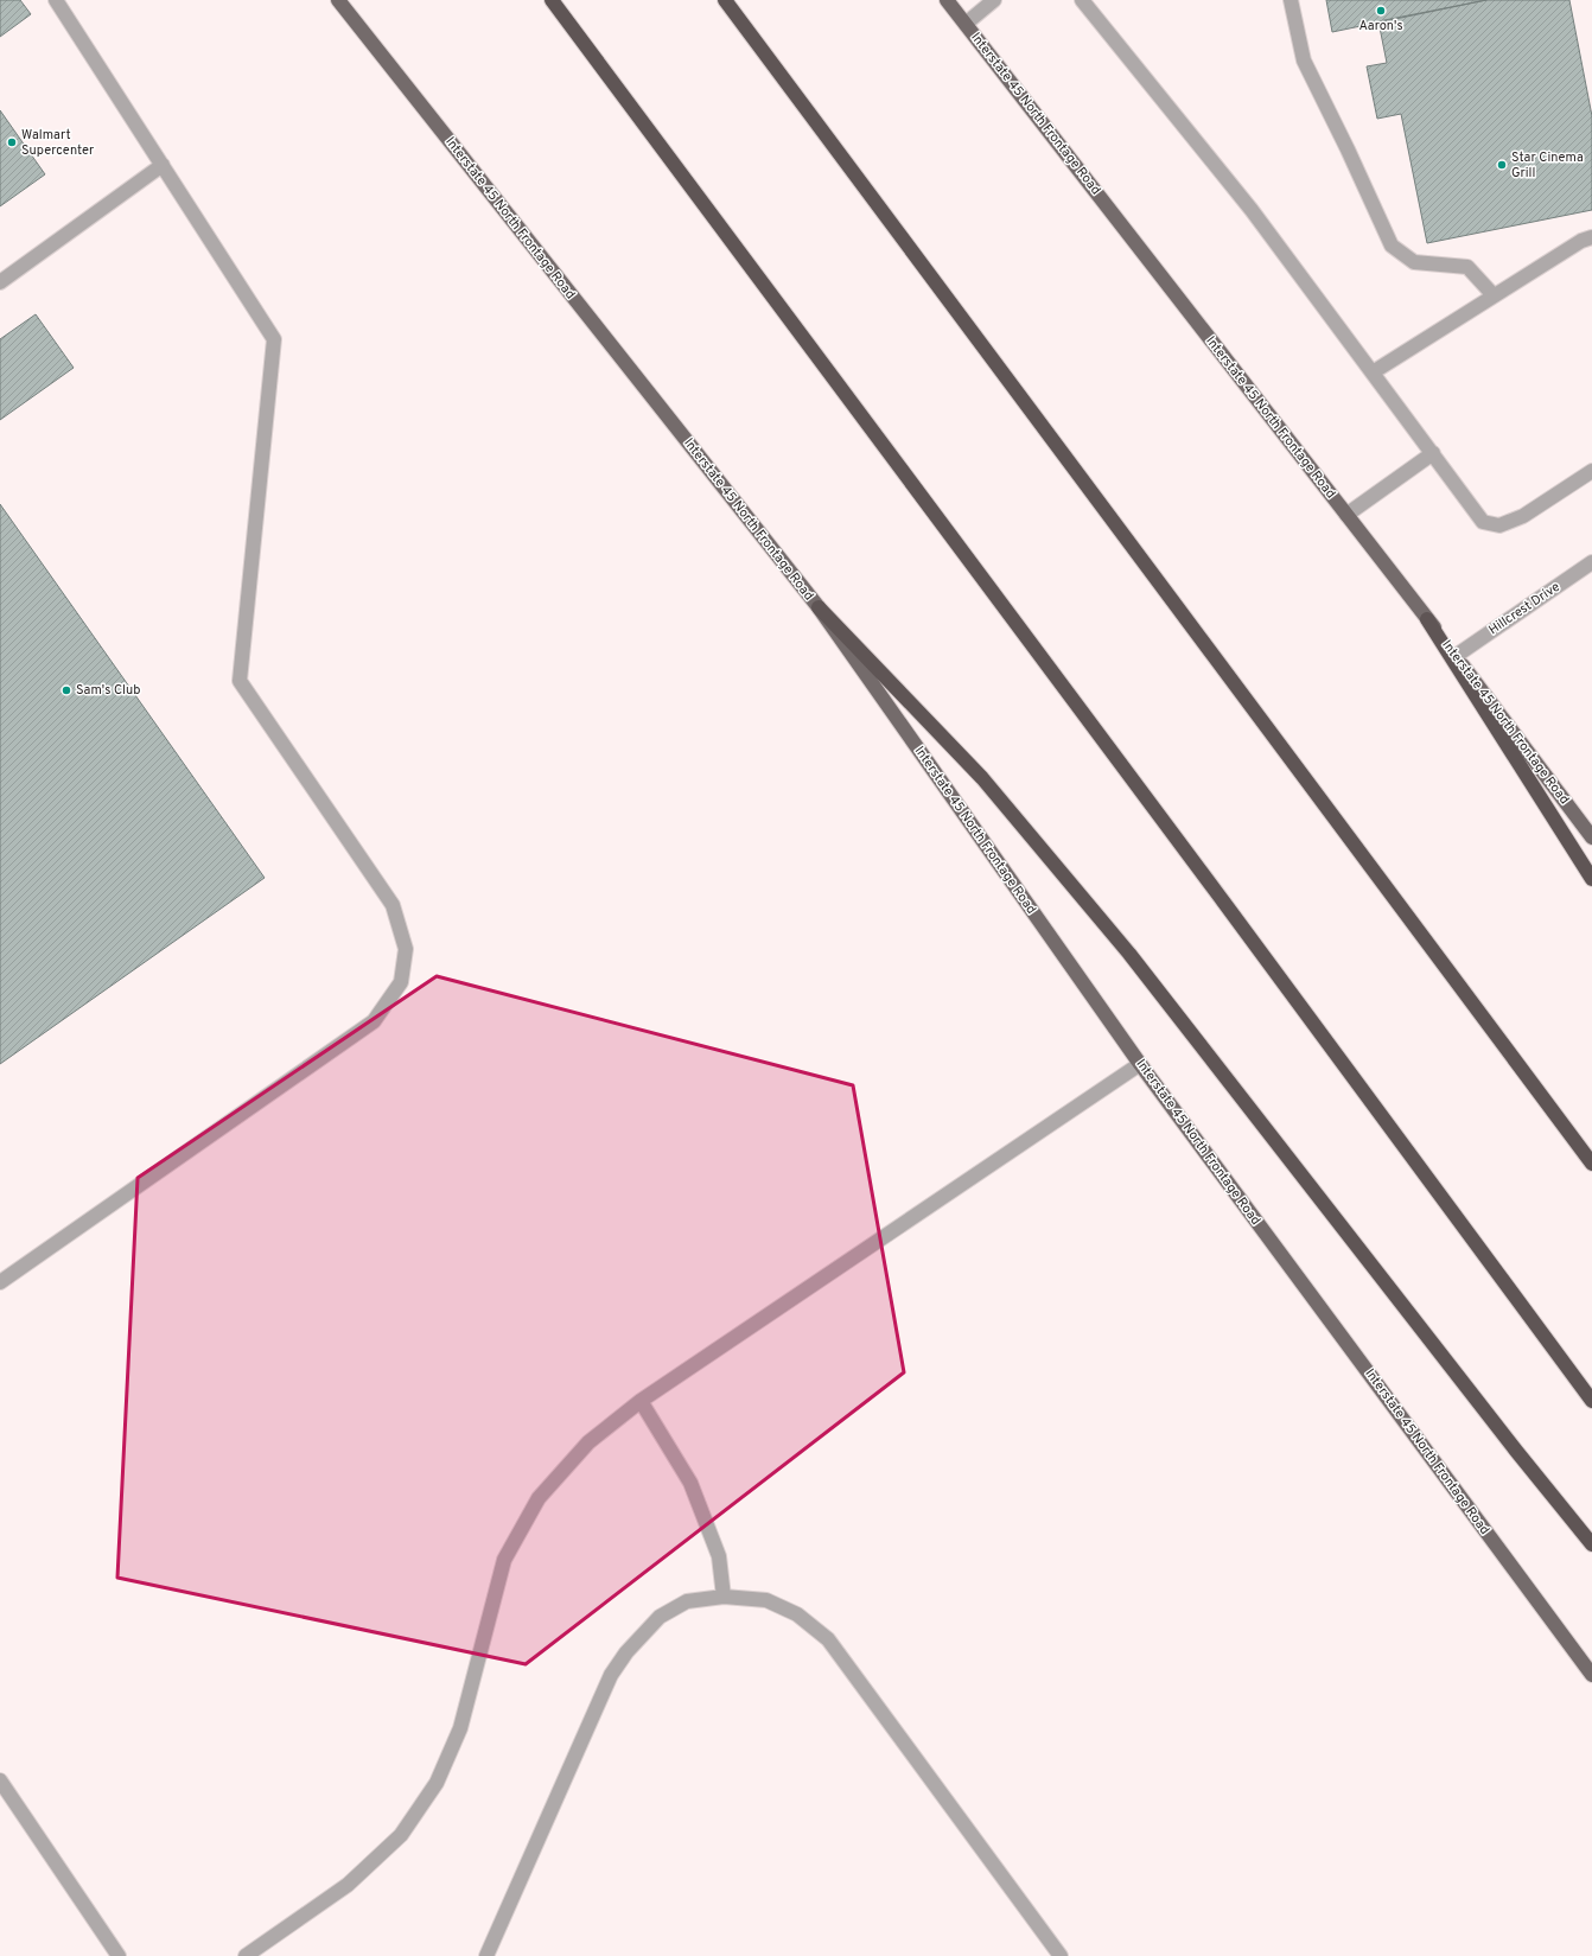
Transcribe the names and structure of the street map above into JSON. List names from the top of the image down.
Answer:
{
  "streets": {
    "main road": ["Interstate 45 North Frontage Road"],
    "street": ["Hillcrest Drive"]
  },
  "crossings": [
    ["Interstate 45 North Frontage Road", "Hillcrest Drive"]
  ],
  "places": [
    "Aaron's",
    "Walmart Supercenter",
    "Star Cinema Grill",
    "Sam's Club"
  ]
}
